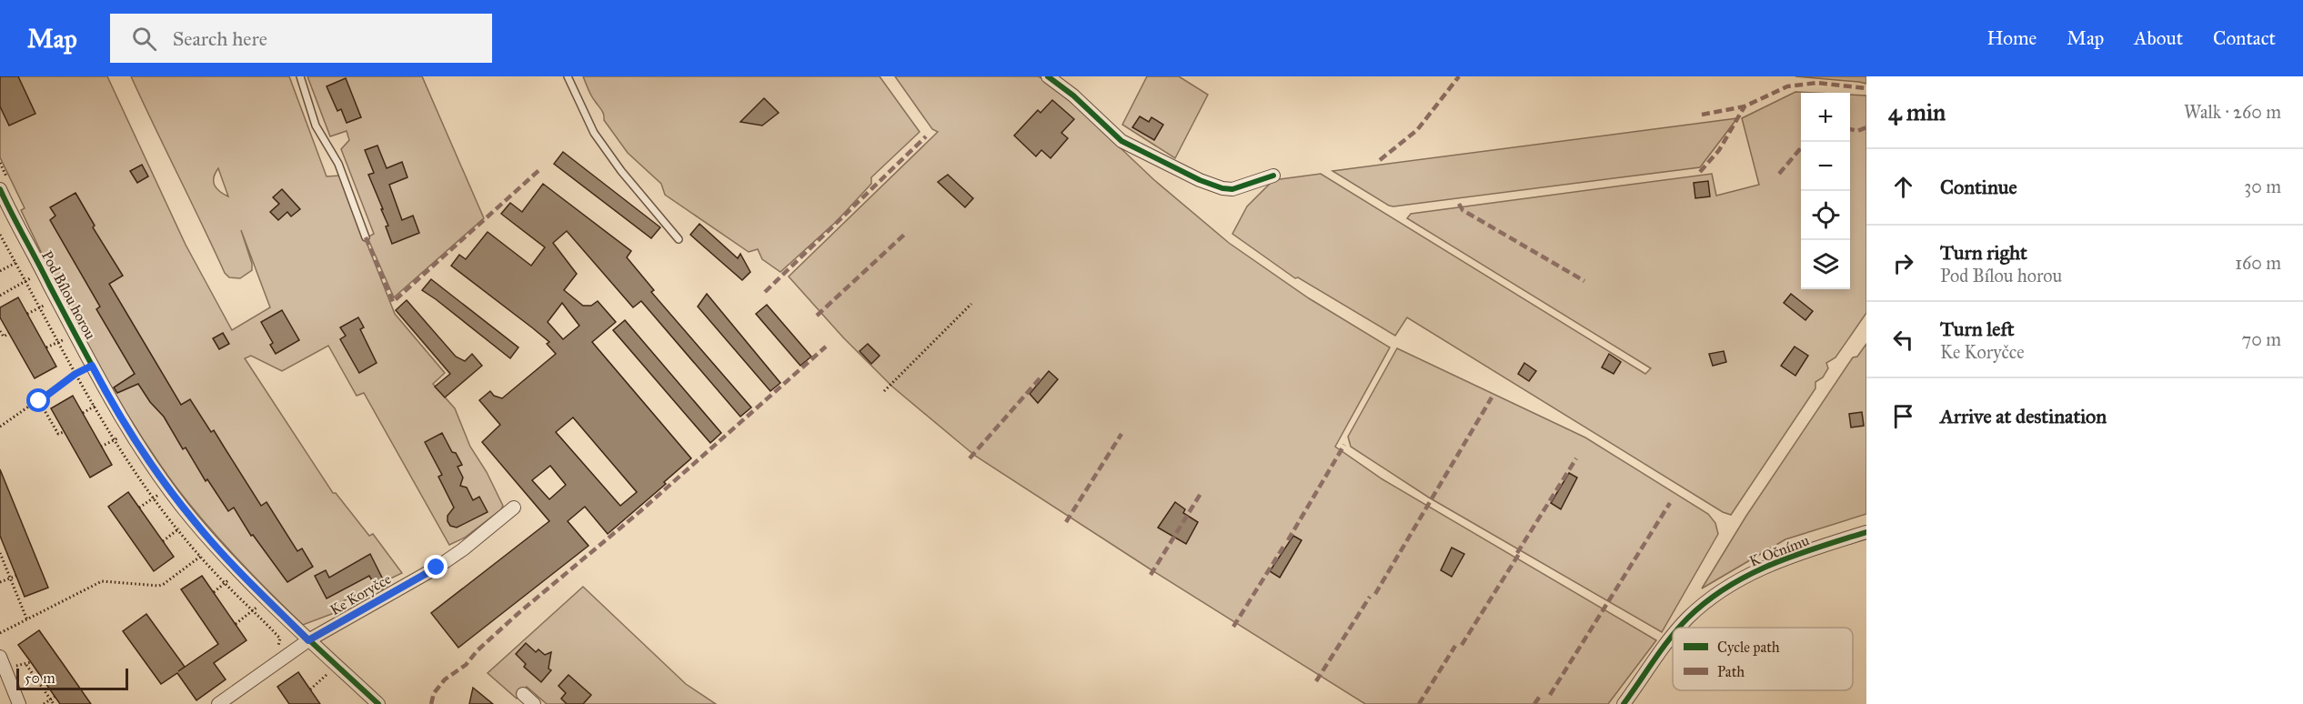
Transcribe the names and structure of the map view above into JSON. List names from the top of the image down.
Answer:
{
  "streets": {
    "street": ["Pod Bílou horou", "K Očnímu", "Ke Koryčce"]
  },
  "crossings": [
    ["Pod Bílou horou", "Ke Koryčce"]
  ],
  "legend": ["Cycle path", "Path"],
  "scale_bar": "50 m",
  "page": {
    "header": "Map",
    "search": "Search here",
    "nav": [
      "Home",
      "Map",
      "About",
      "Contact"
    ],
    "heading": ["4 min", "Walk · 260 m"],
    "map_buttons": ["+", "−"],
    "list": [
      ["Continue", "30 m"],
      ["Turn right", "Pod Bílou horou", "160 m"],
      ["Turn left", "Ke Koryčce", "70 m"],
      "Arrive at destination"
    ],
    "scale": "50 m"
  }
}
